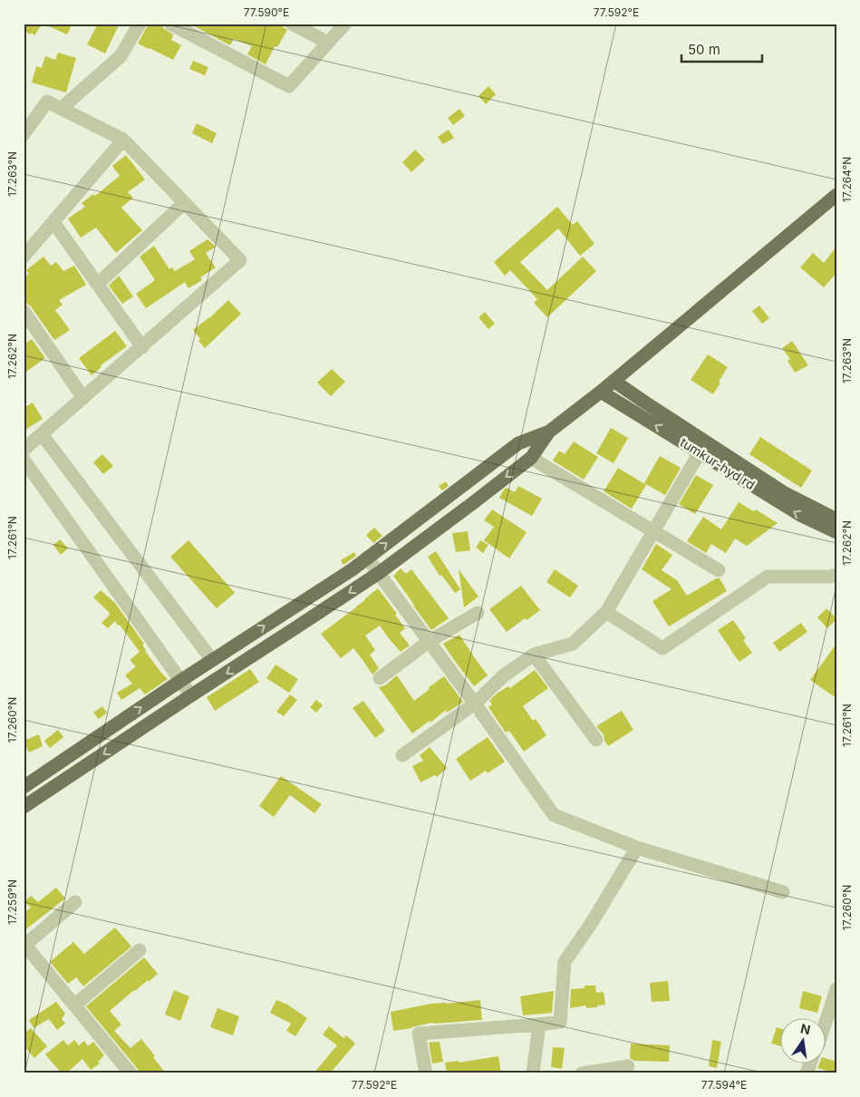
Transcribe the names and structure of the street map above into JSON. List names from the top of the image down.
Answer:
{
  "streets": {
    "main road": ["tumkur-hyd rd"]
  },
  "scale_bar": "50 m",
  "north": "top",
  "coordinates": [
    "77.590°E",
    "77.592°E",
    "17.263°N",
    "17.264°N",
    "17.262°N",
    "17.261°N",
    "17.260°N",
    "17.259°N",
    "77.594°E"
  ]
}
